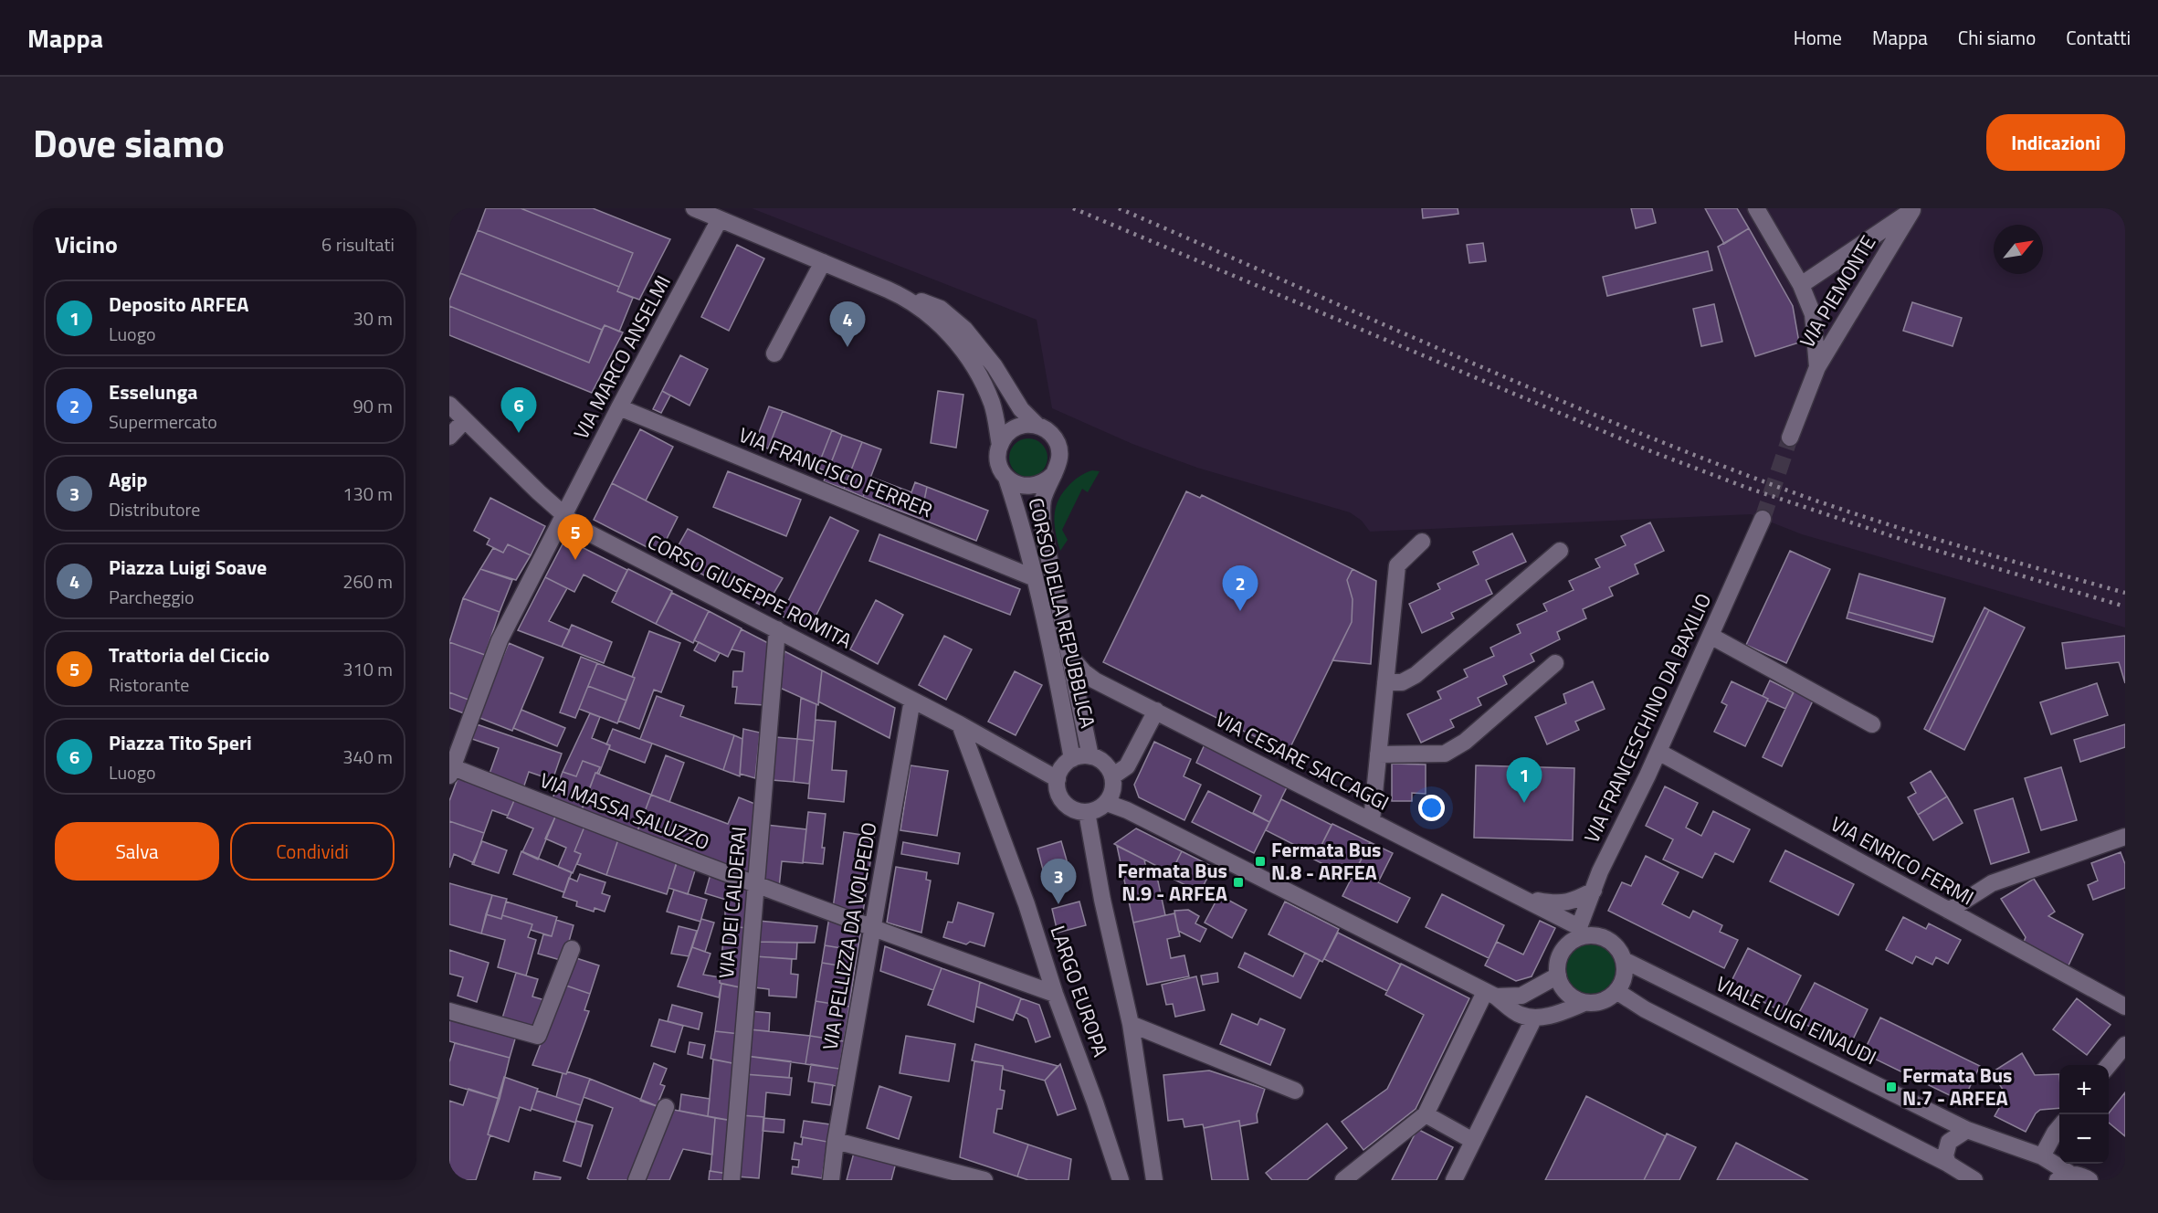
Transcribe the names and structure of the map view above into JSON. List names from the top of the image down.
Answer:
{
  "streets": {
    "street": [
      "VIA PIEMONTE",
      "VIA MARCO ANSELMI",
      "VIA FRANCISCO FERRER",
      "CORSO GIUSEPPE ROMITA",
      "CORSO DELLA REPUBBLICA",
      "VIA FRANCESCHINO DA BAXILIO",
      "VIA CESARE SACCAGGI",
      "VIA MASSA SALUZZO",
      "VIA ENRICO FERMI",
      "VIA DEI CALDERAI",
      "VIA PELLIZZA DA VOLPEDO",
      "LARGO EUROPA",
      "VIALE LUIGI EINAUDI"
    ]
  },
  "crossings": [
    ["VIA MARCO ANSELMI", "VIA FRANCISCO FERRER"],
    ["VIA MARCO ANSELMI", "CORSO GIUSEPPE ROMITA"],
    ["VIA MARCO ANSELMI", "VIA MASSA SALUZZO"],
    ["VIA FRANCISCO FERRER", "CORSO DELLA REPUBBLICA"],
    ["CORSO GIUSEPPE ROMITA", "CORSO DELLA REPUBBLICA"],
    ["CORSO GIUSEPPE ROMITA", "VIA DEI CALDERAI"],
    ["CORSO GIUSEPPE ROMITA", "VIA PELLIZZA DA VOLPEDO"],
    ["CORSO GIUSEPPE ROMITA", "LARGO EUROPA"],
    ["CORSO DELLA REPUBBLICA", "VIA CESARE SACCAGGI"],
    ["CORSO DELLA REPUBBLICA", "LARGO EUROPA"],
    ["VIA FRANCESCHINO DA BAXILIO", "VIA CESARE SACCAGGI"],
    ["VIA FRANCESCHINO DA BAXILIO", "VIA ENRICO FERMI"],
    ["VIA FRANCESCHINO DA BAXILIO", "VIALE LUIGI EINAUDI"],
    ["VIA CESARE SACCAGGI", "VIALE LUIGI EINAUDI"],
    ["VIA MASSA SALUZZO", "VIA DEI CALDERAI"],
    ["VIA MASSA SALUZZO", "VIA PELLIZZA DA VOLPEDO"],
    ["VIA MASSA SALUZZO", "LARGO EUROPA"]
  ],
  "places": {
    "transit": ["Fermata Bus N.8 - ARFEA", "Fermata Bus N.9 - ARFEA", "Fermata Bus N.7 - ARFEA"]
  },
  "north": "top right",
  "page": {
    "header": "Mappa",
    "nav": [
      "Home",
      "Mappa",
      "Chi siamo",
      "Contatti"
    ],
    "title": "Dove siamo",
    "buttons": [
      "Indicazioni",
      ["Salva", "Condividi"]
    ],
    "heading": ["Vicino", "6 risultati"],
    "list": [
      {
        "mark": "1",
        "name": "Deposito ARFEA",
        "note": "Luogo",
        "value": "30 m"
      },
      {
        "mark": "2",
        "name": "Esselunga",
        "note": "Supermercato",
        "value": "90 m"
      },
      {
        "mark": "3",
        "name": "Agip",
        "note": "Distributore",
        "value": "130 m"
      },
      {
        "mark": "4",
        "name": "Piazza Luigi Soave",
        "note": "Parcheggio",
        "value": "260 m"
      },
      {
        "mark": "5",
        "name": "Trattoria del Ciccio",
        "note": "Ristorante",
        "value": "310 m"
      },
      {
        "mark": "6",
        "name": "Piazza Tito Speri",
        "note": "Luogo",
        "value": "340 m"
      }
    ],
    "pins": [
      "4",
      "6",
      "5",
      "2",
      "1",
      "3"
    ],
    "map_buttons": ["+", "−"]
  }
}
